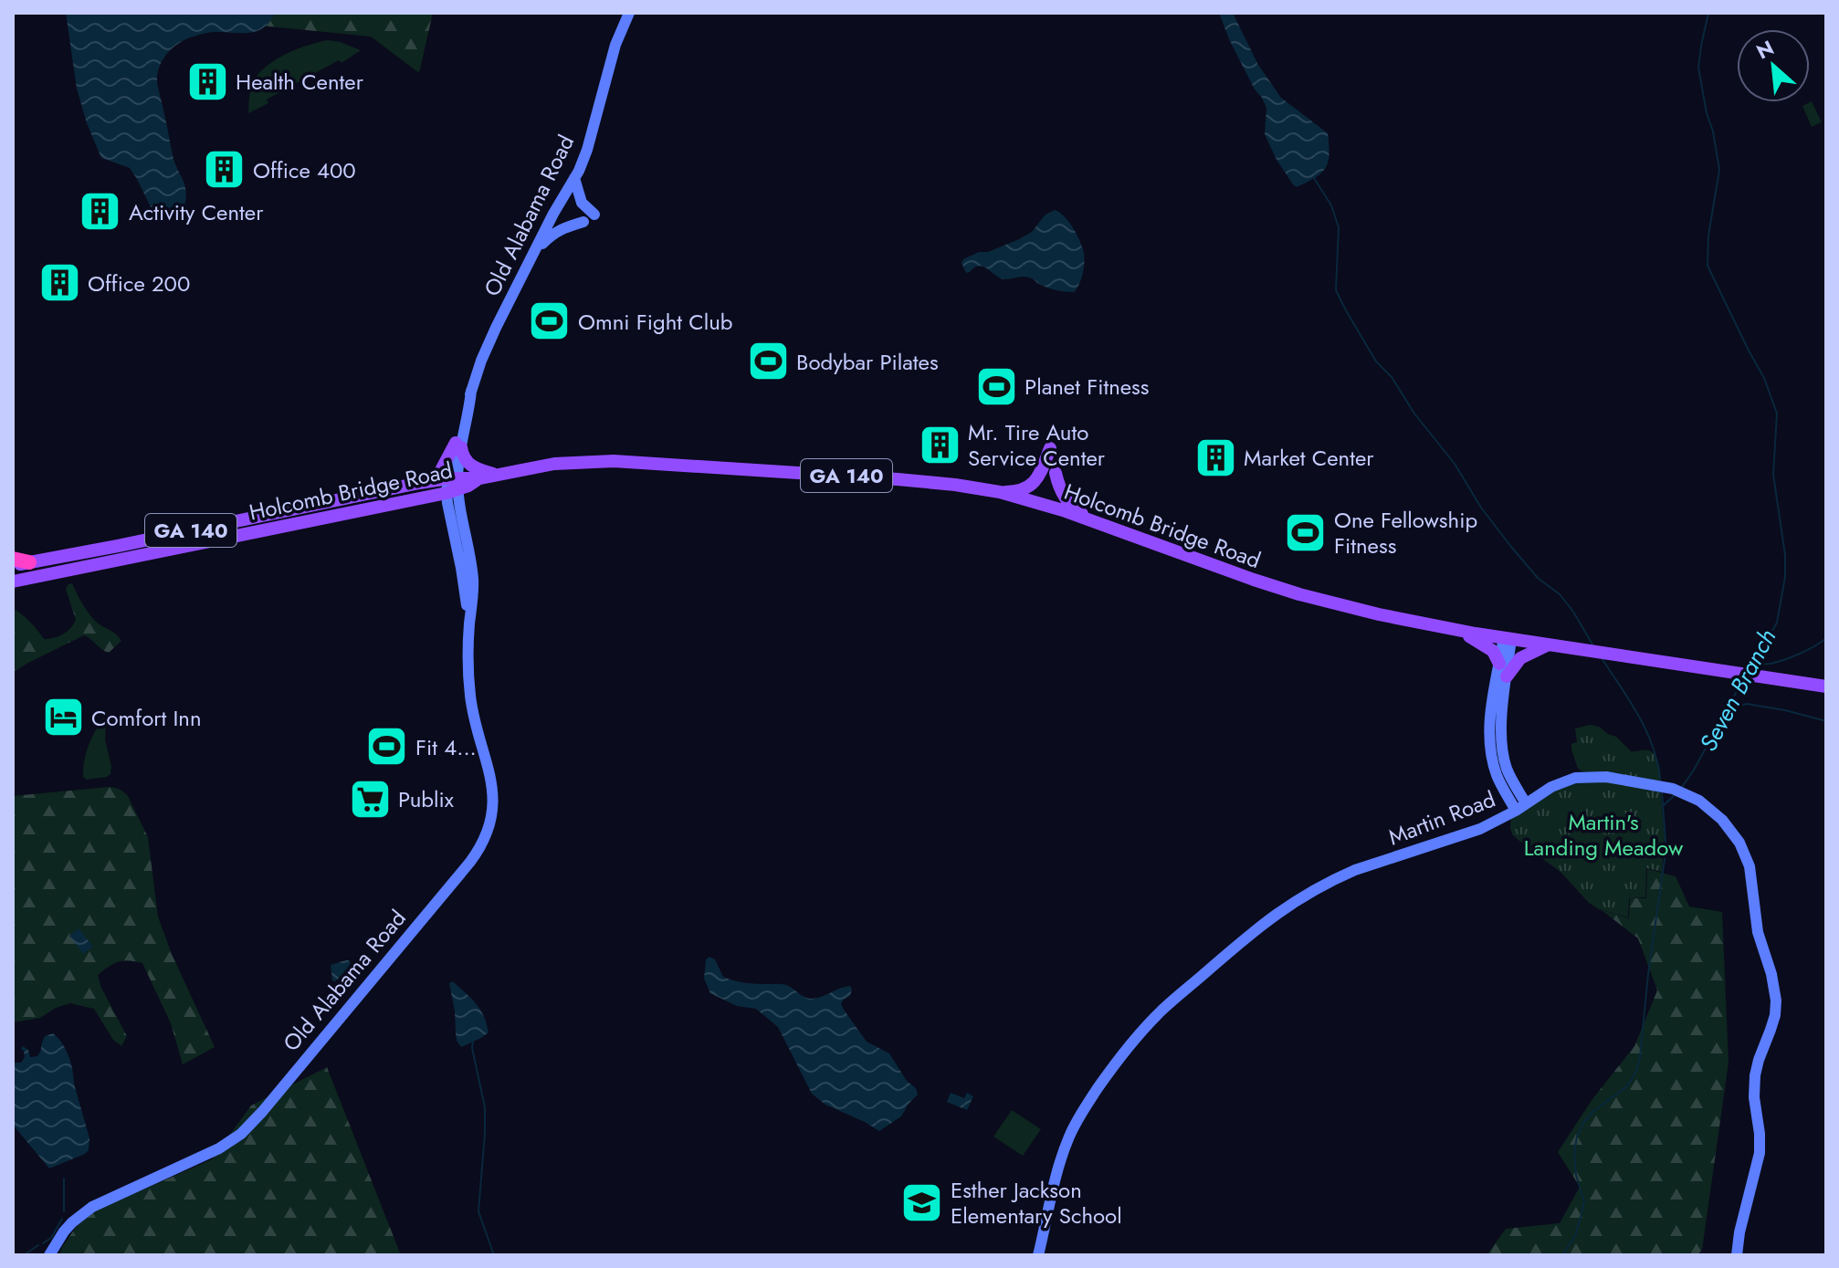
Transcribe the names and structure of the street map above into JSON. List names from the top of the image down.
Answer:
{
  "streets": {
    "main road": ["GA 140", "Holcomb Bridge Road"],
    "street": ["Old Alabama Road", "Martin Road"]
  },
  "crossings": [
    ["Old Alabama Road", "Holcomb Bridge Road"]
  ],
  "water": ["Seven Branch"],
  "parks": ["Martin's Landing Meadow"],
  "places": {
    "building": [
      "Health Center",
      "Office 400",
      "Activity Center",
      "Office 200",
      "Mr. Tire Auto Service Center",
      "Market Center"
    ],
    "sports": [
      "Omni Fight Club",
      "Bodybar Pilates",
      "Planet Fitness",
      "One Fellowship Fitness",
      "Fit 4..."
    ],
    "hotel": ["Comfort Inn"],
    "supermarket": ["Publix"],
    "school or university": ["Esther Jackson Elementary School"]
  },
  "north": "top left"
}
